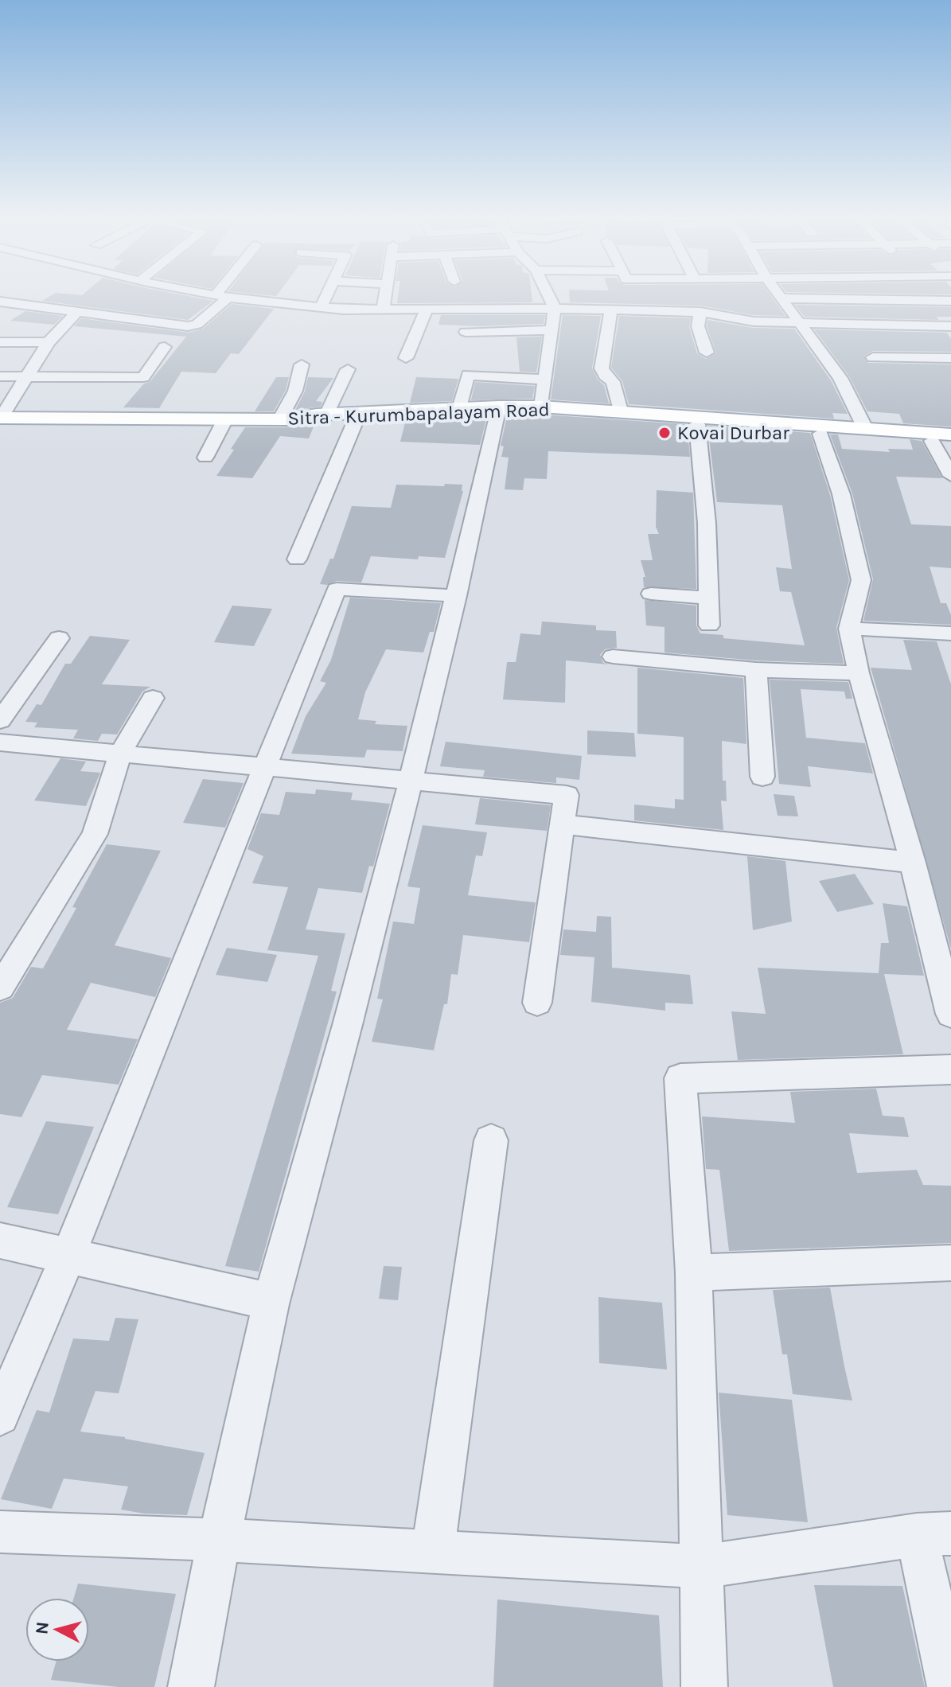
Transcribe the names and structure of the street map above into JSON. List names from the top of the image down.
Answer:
{
  "streets": {
    "main road": ["Sitra - Kurumbapalayam Road"]
  },
  "places": ["Kovai Durbar"],
  "north": "left"
}
